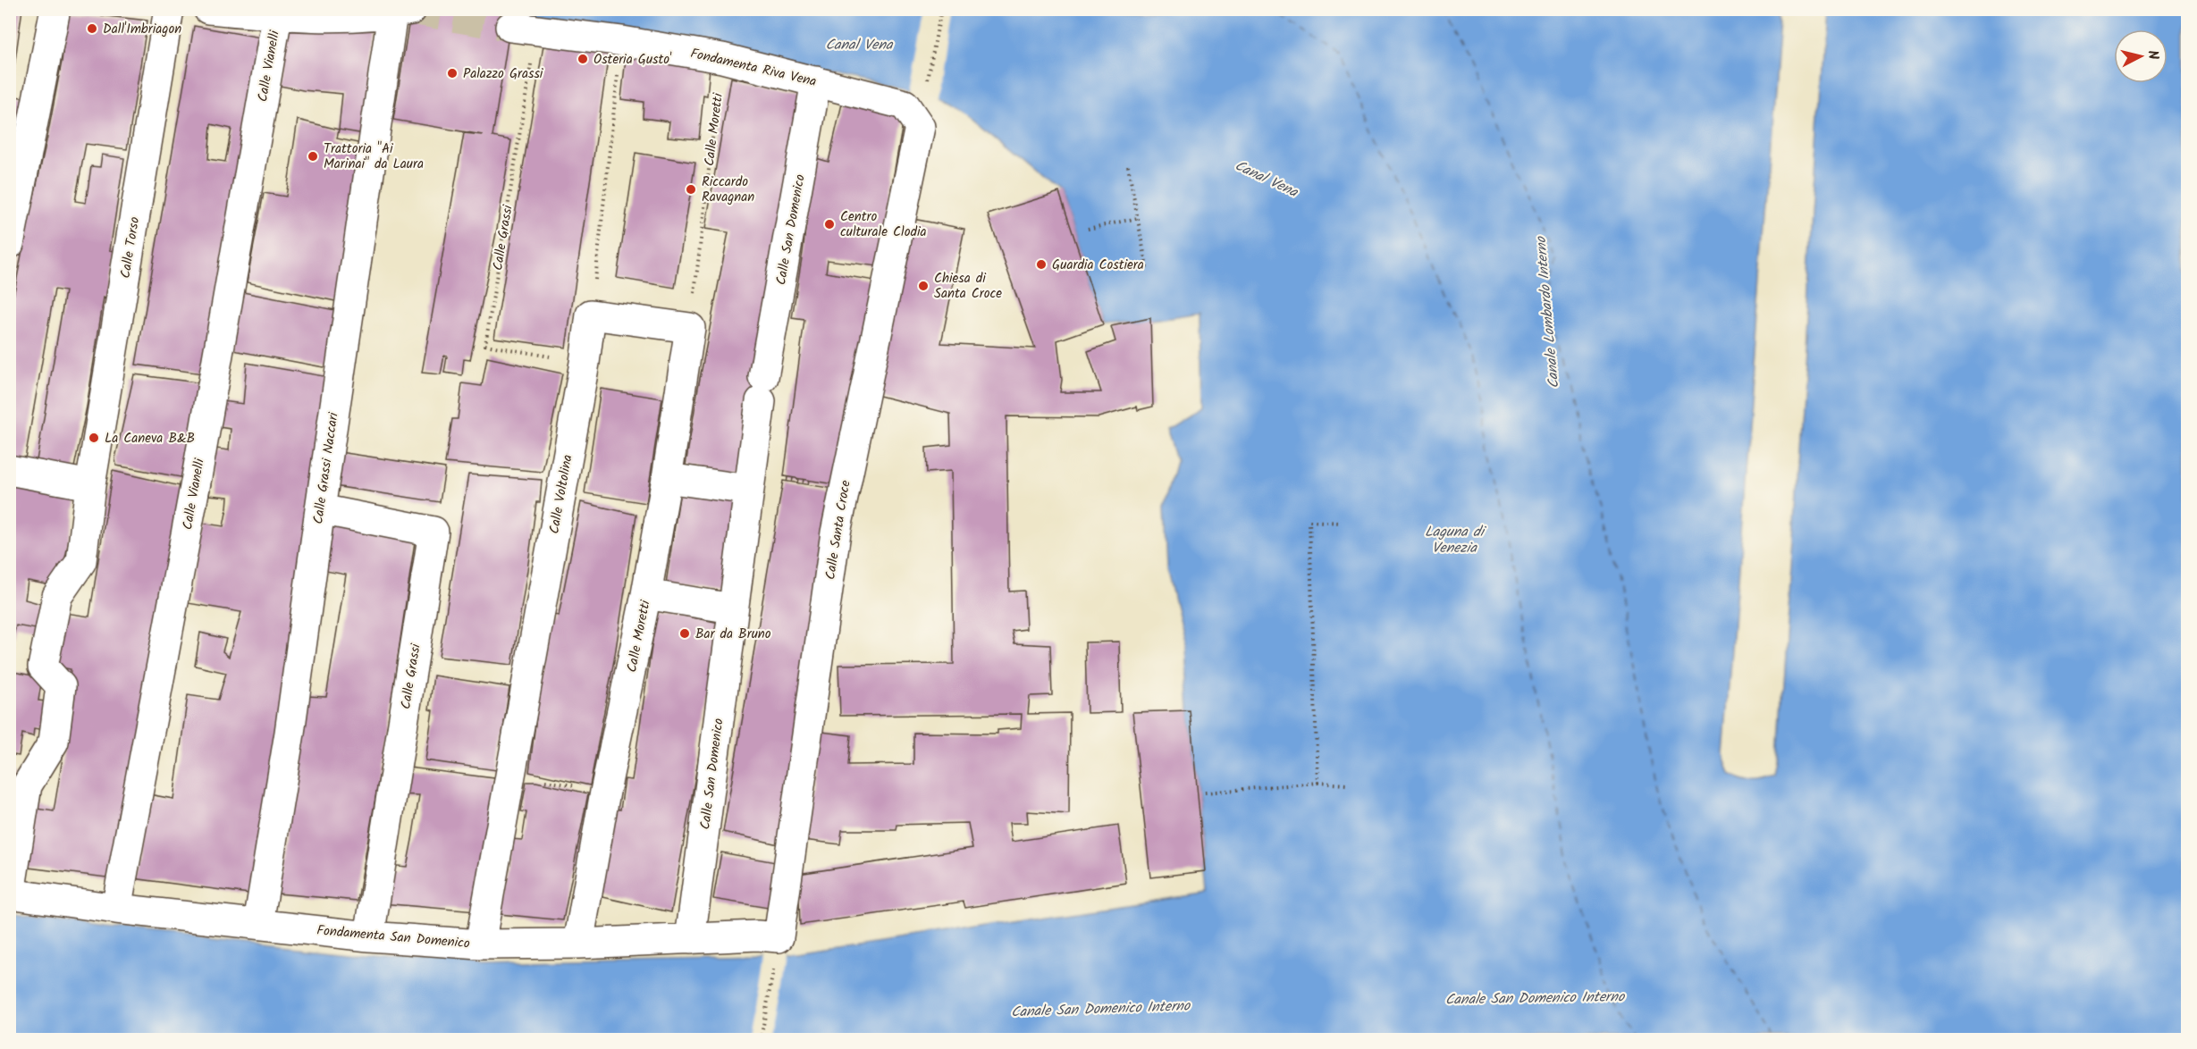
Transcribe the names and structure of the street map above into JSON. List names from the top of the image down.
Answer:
{
  "streets": {
    "street": [
      "Calle Vianelli",
      "Fondamenta Riva Vena",
      "Calle Moretti",
      "Calle San Domenico",
      "Calle Grassi",
      "Calle Torso",
      "Calle Grassi Naccari",
      "Calle Voltolina",
      "Calle Santa Croce",
      "Fondamenta San Domenico"
    ]
  },
  "crossings": [
    ["Calle Vianelli", "Fondamenta San Domenico"],
    ["Fondamenta Riva Vena", "Calle Moretti"],
    ["Fondamenta Riva Vena", "Calle San Domenico"],
    ["Fondamenta Riva Vena", "Calle Grassi"],
    ["Fondamenta Riva Vena", "Calle Santa Croce"],
    ["Calle Moretti", "Fondamenta San Domenico"],
    ["Calle San Domenico", "Fondamenta San Domenico"],
    ["Calle Grassi", "Calle Grassi Naccari"],
    ["Calle Grassi", "Calle Voltolina"],
    ["Calle Grassi", "Fondamenta San Domenico"],
    ["Calle Torso", "Fondamenta San Domenico"],
    ["Calle Grassi Naccari", "Fondamenta San Domenico"],
    ["Calle Voltolina", "Fondamenta San Domenico"],
    ["Calle Santa Croce", "Fondamenta San Domenico"]
  ],
  "water": [
    "Canal Vena",
    "Canale Lombardo Interno",
    "Laguna di Venezia",
    "Canale San Domenico Interno"
  ],
  "places": [
    "Dall'Imbriagon",
    "Osteria Gusto'",
    "Palazzo Grassi",
    "Trattoria \"Ai Marinai\" da Laura",
    "Riccardo Ravagnan",
    "Centro culturale Clodia",
    "Guardia Costiera",
    "Chiesa di Santa Croce",
    "La Caneva B&B",
    "Bar da Bruno"
  ],
  "north": "right"
}
